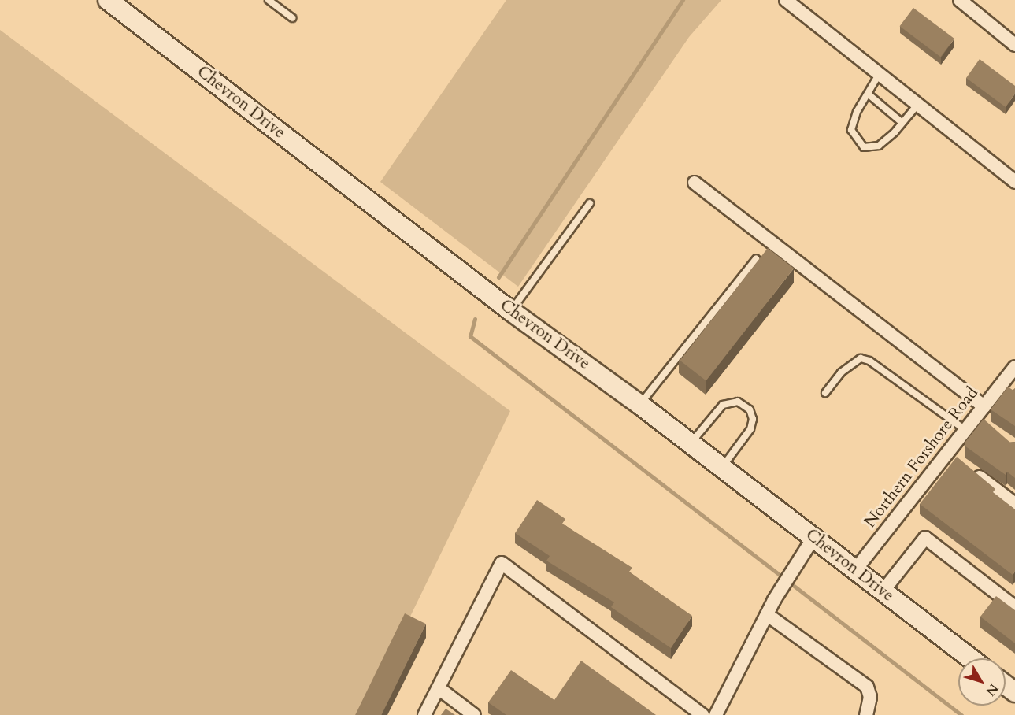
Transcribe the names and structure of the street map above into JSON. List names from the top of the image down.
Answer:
{
  "streets": {
    "main road": ["Chevron Drive"],
    "street": ["Northern Forshore Road"]
  },
  "crossings": [
    ["Chevron Drive", "Northern Forshore Road"]
  ],
  "north": "bottom right"
}
